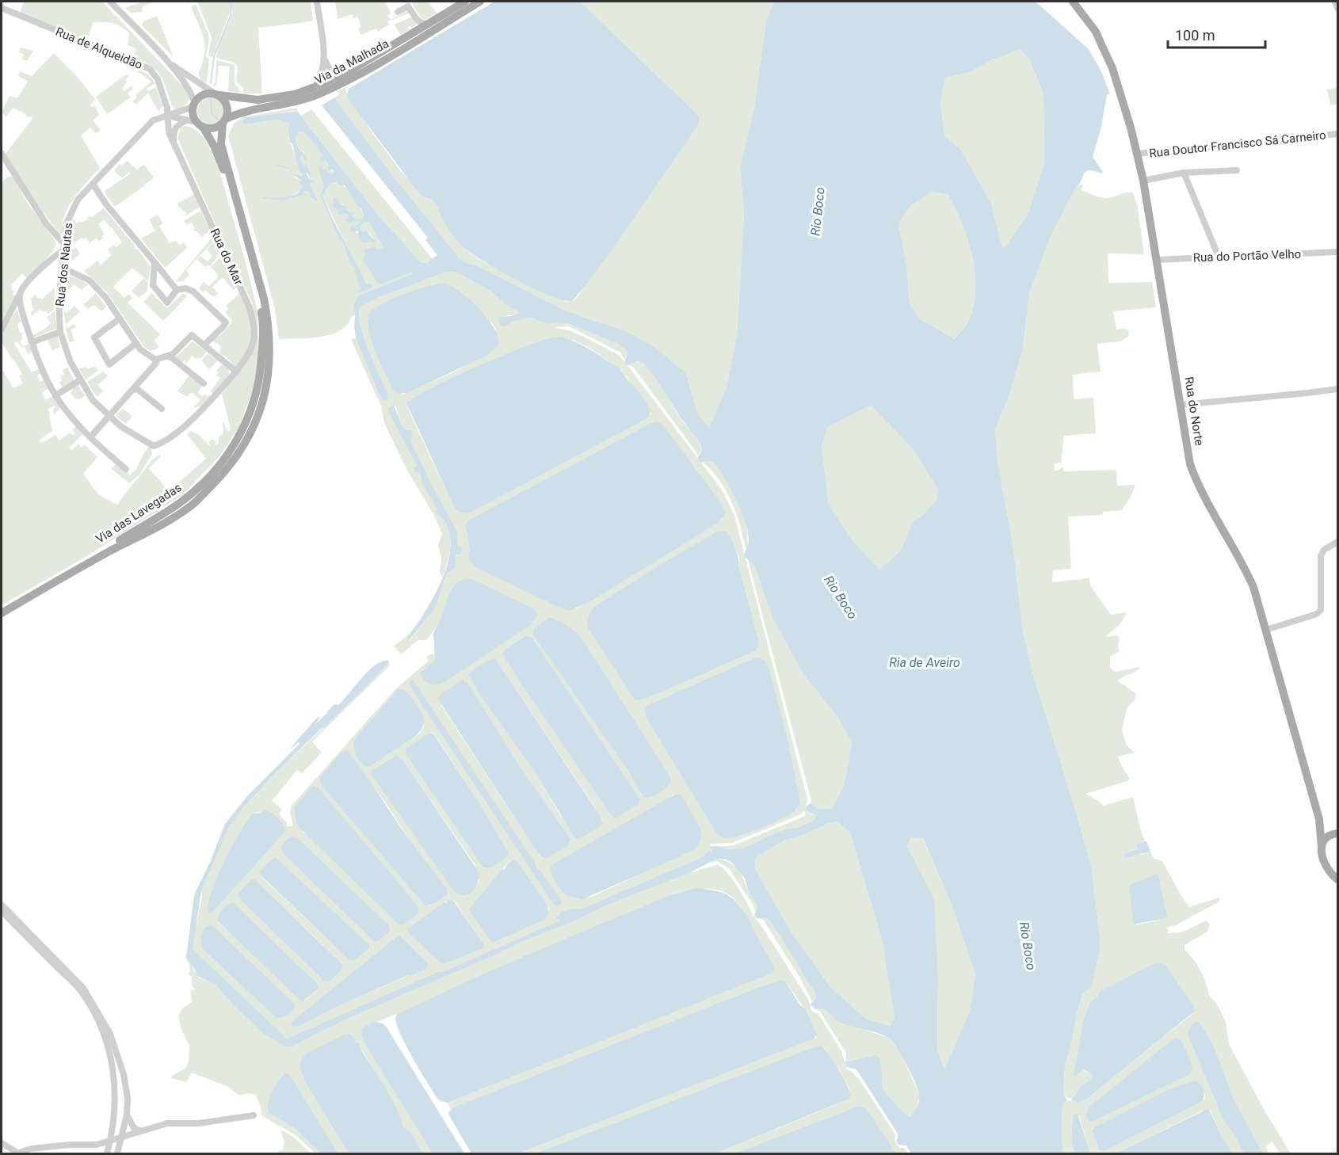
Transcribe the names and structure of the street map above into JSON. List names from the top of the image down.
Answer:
{
  "streets": {
    "main road": ["Via da Malhada", "Rua do Norte", "Via das Lavegadas"],
    "street": [
      "Rua de Alqueidão",
      "Rua Doutor Francisco Sá Carneiro",
      "Rua do Portão Velho",
      "Rua do Mar",
      "Rua dos Nautas"
    ]
  },
  "crossings": [
    ["Rua de Alqueidão", "Rua do Mar"],
    ["Rua de Alqueidão", "Rua dos Nautas"],
    ["Via da Malhada", "Rua dos Nautas"],
    ["Via da Malhada", "Via das Lavegadas"],
    ["Rua Doutor Francisco Sá Carneiro", "Rua do Norte"],
    ["Rua do Portão Velho", "Rua do Norte"],
    ["Rua do Mar", "Rua dos Nautas"],
    ["Rua dos Nautas", "Via das Lavegadas"]
  ],
  "water": ["Rio Boco", "Ria de Aveiro"],
  "scale_bar": "100 m"
}
